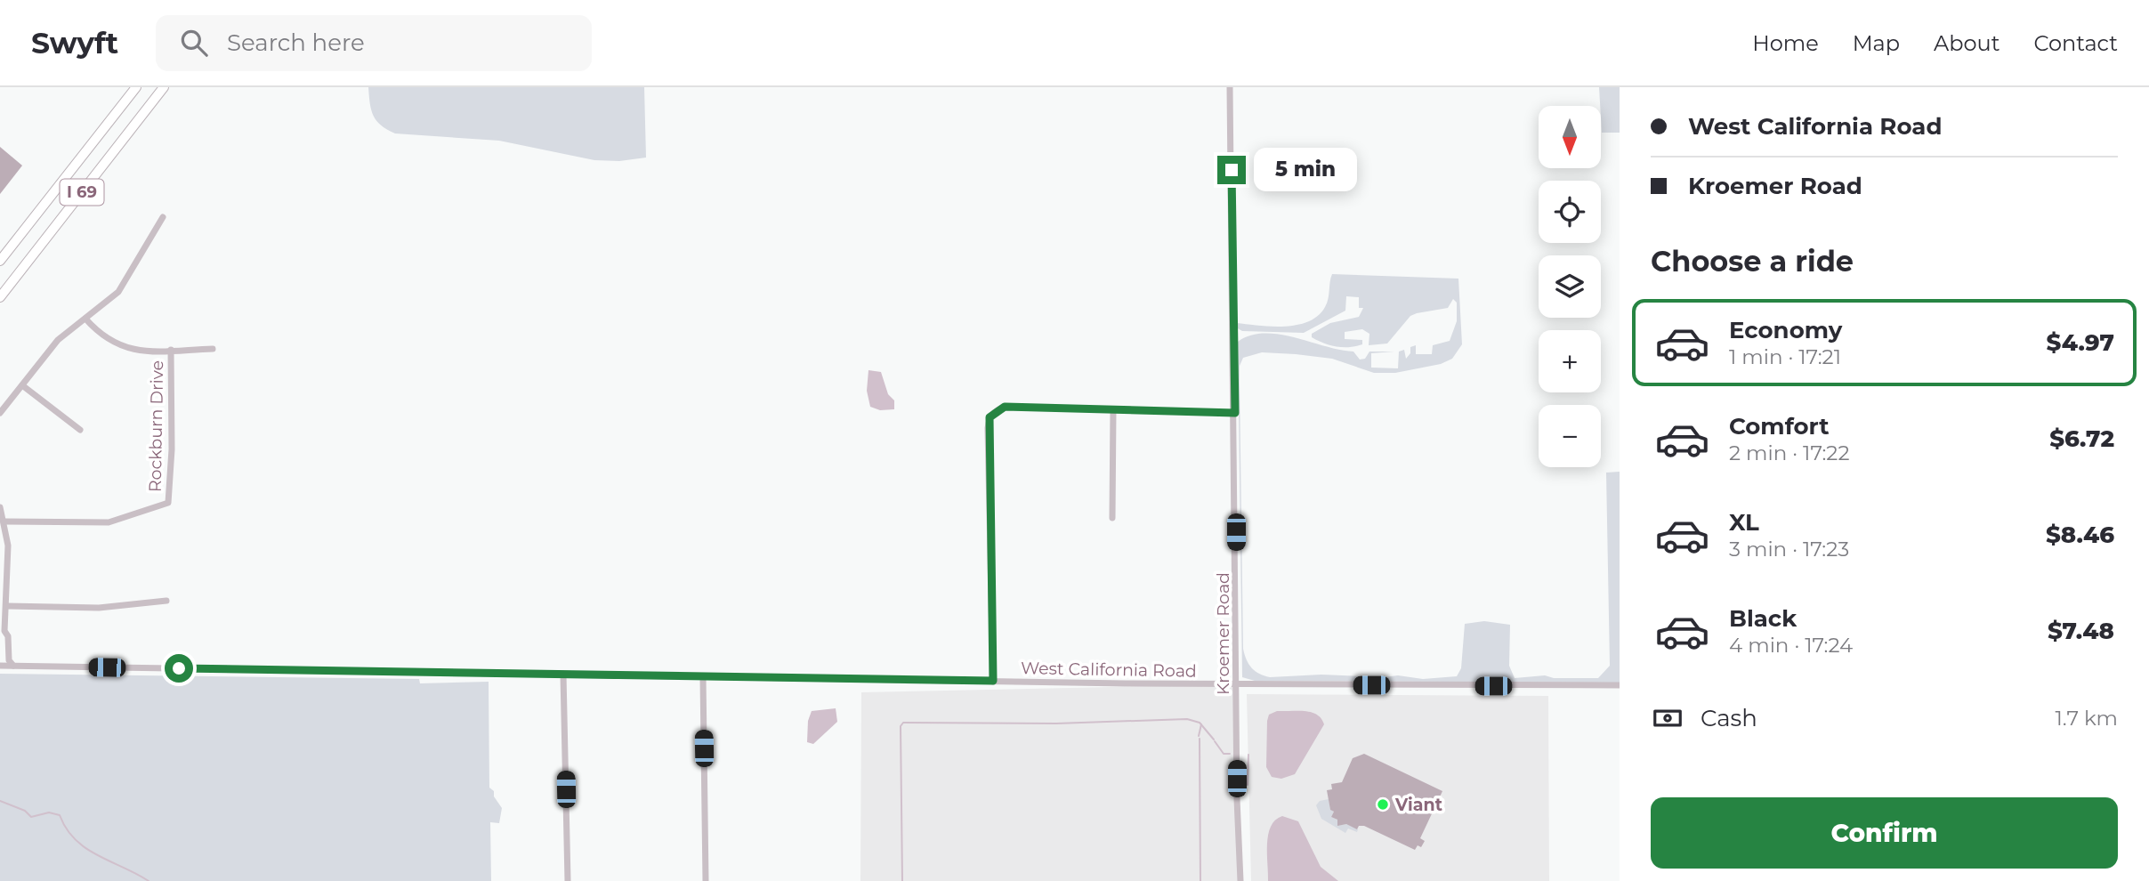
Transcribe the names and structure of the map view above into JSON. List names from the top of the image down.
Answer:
{
  "streets": {
    "highway": ["I 69"],
    "street": ["Rockburn Drive", "Kroemer Road", "West California Road"]
  },
  "crossings": [
    ["Kroemer Road", "West California Road"]
  ],
  "places": ["Viant"],
  "north": "bottom",
  "page": {
    "header": "Swyft",
    "search": "Search here",
    "nav": [
      "Home",
      "Map",
      "About",
      "Contact"
    ],
    "banner": ["West California Road", "Kroemer Road"],
    "map_buttons": ["+", "−"],
    "bubble": "5 min",
    "heading": "Choose a ride",
    "list": [
      {
        "name": "Economy",
        "note": "1 min · 17:21",
        "value": "$4.97"
      },
      {
        "name": "Comfort",
        "note": "2 min · 17:22",
        "value": "$6.72"
      },
      {
        "name": "XL",
        "note": "3 min · 17:23",
        "value": "$8.46"
      },
      {
        "name": "Black",
        "note": "4 min · 17:24",
        "value": "$7.48"
      }
    ],
    "pay": ["Cash", "1.7 km"],
    "buttons": "Confirm"
  }
}
